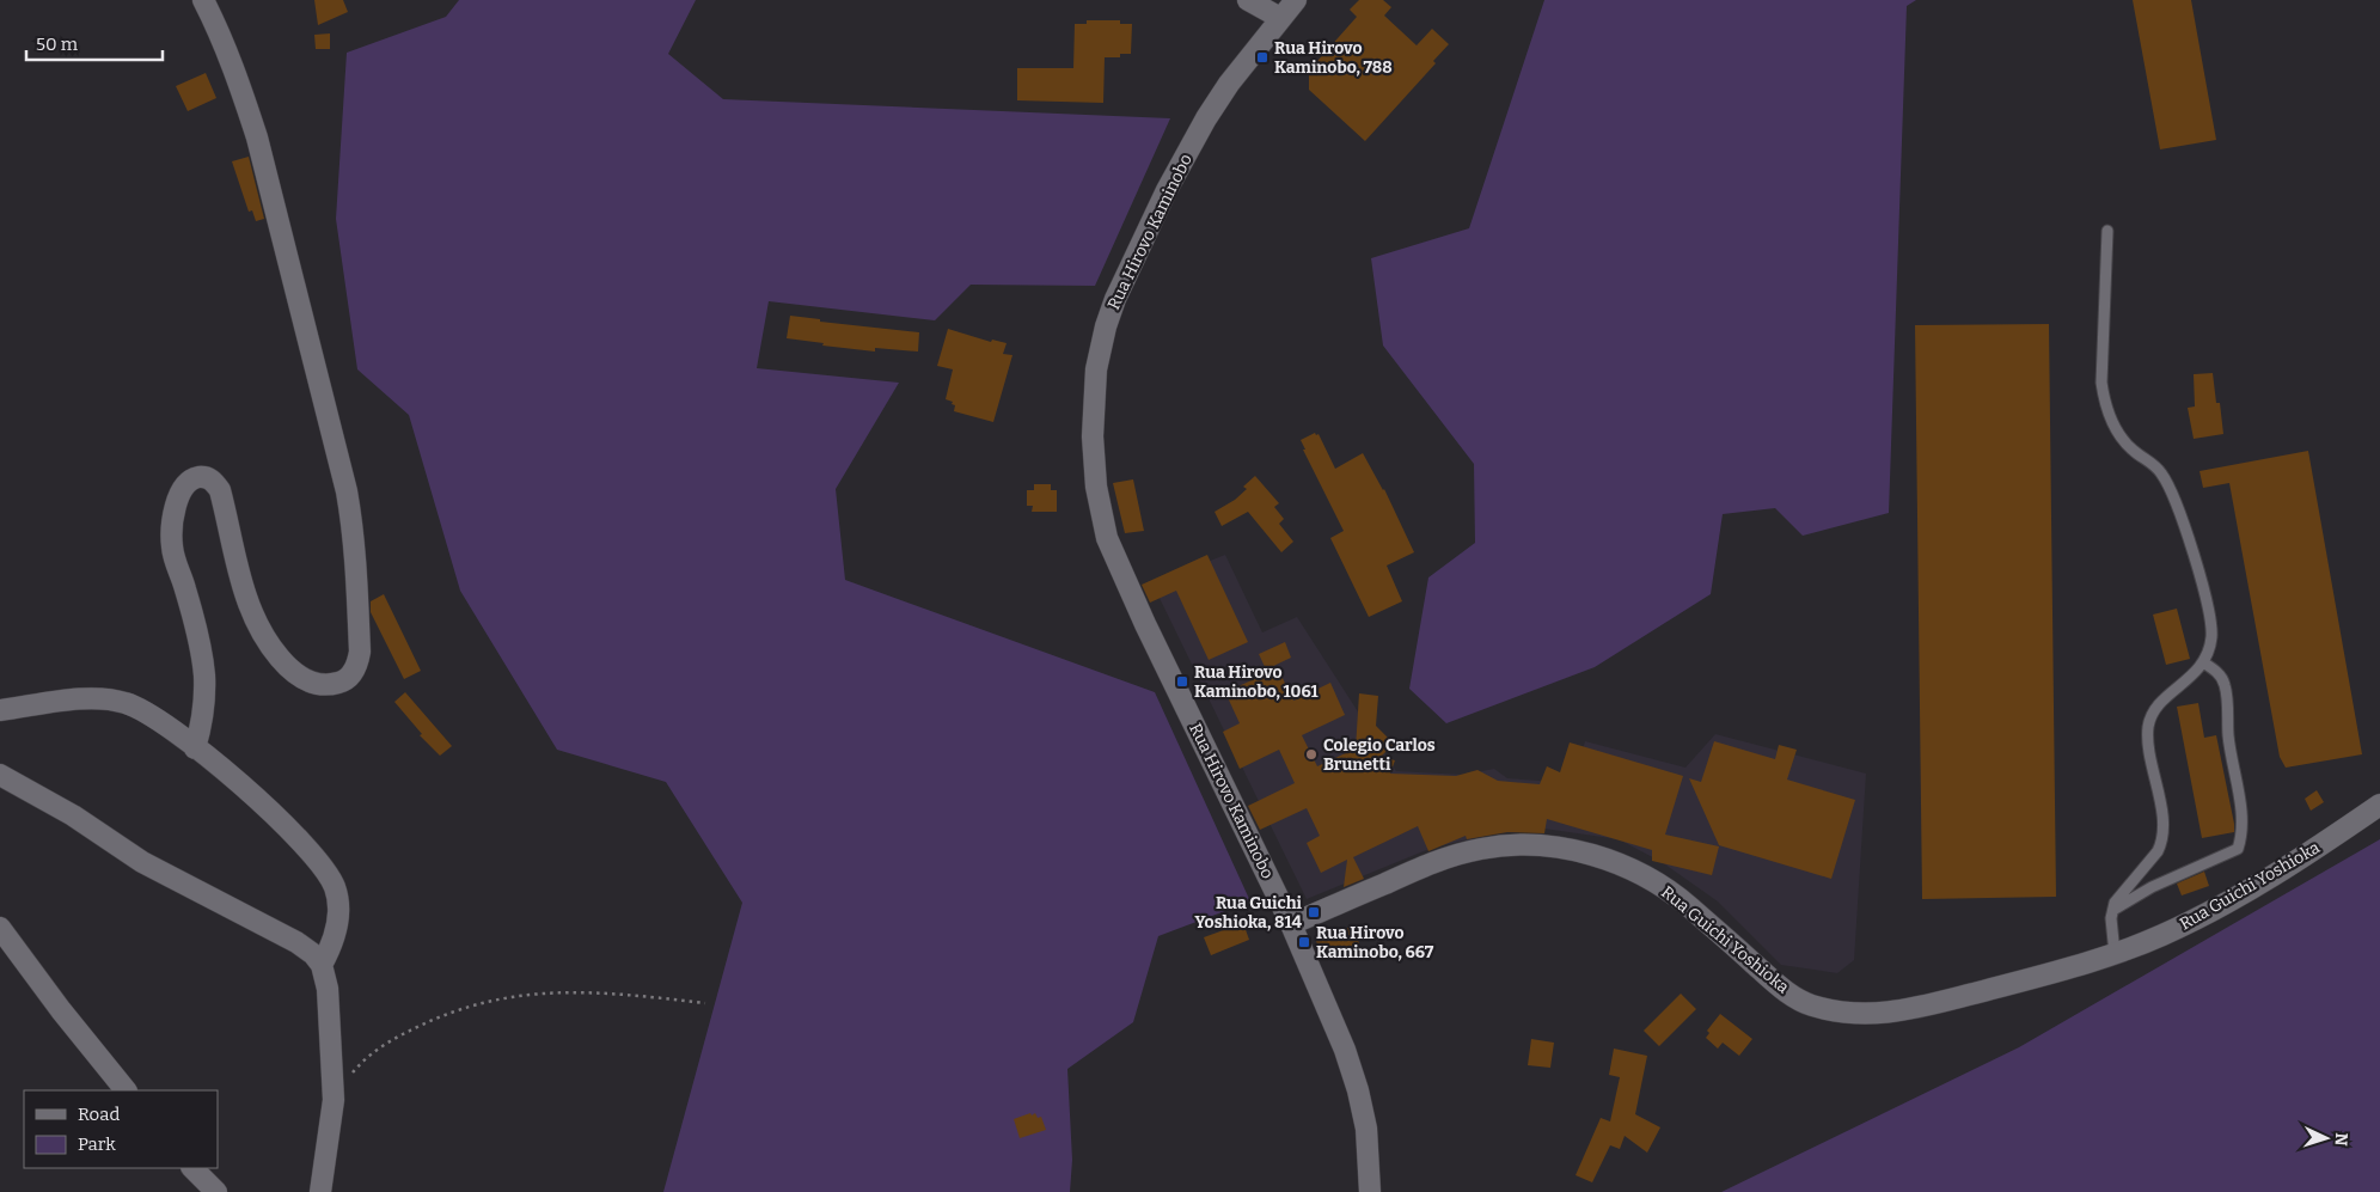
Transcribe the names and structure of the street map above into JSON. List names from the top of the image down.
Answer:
{
  "streets": {
    "street": ["Rua Hirovo Kaminobo", "Rua Guichi Yoshioka"]
  },
  "crossings": [
    ["Rua Hirovo Kaminobo", "Rua Guichi Yoshioka"]
  ],
  "places": {
    "transit": [
      "Rua Hirovo Kaminobo, 788",
      "Rua Hirovo Kaminobo, 1061",
      "Rua Guichi Yoshioka, 814",
      "Rua Hirovo Kaminobo, 667"
    ],
    "other": ["Colegio Carlos Brunetti"]
  },
  "legend": ["Road", "Park"],
  "scale_bar": "50 m",
  "north": "right"
}
